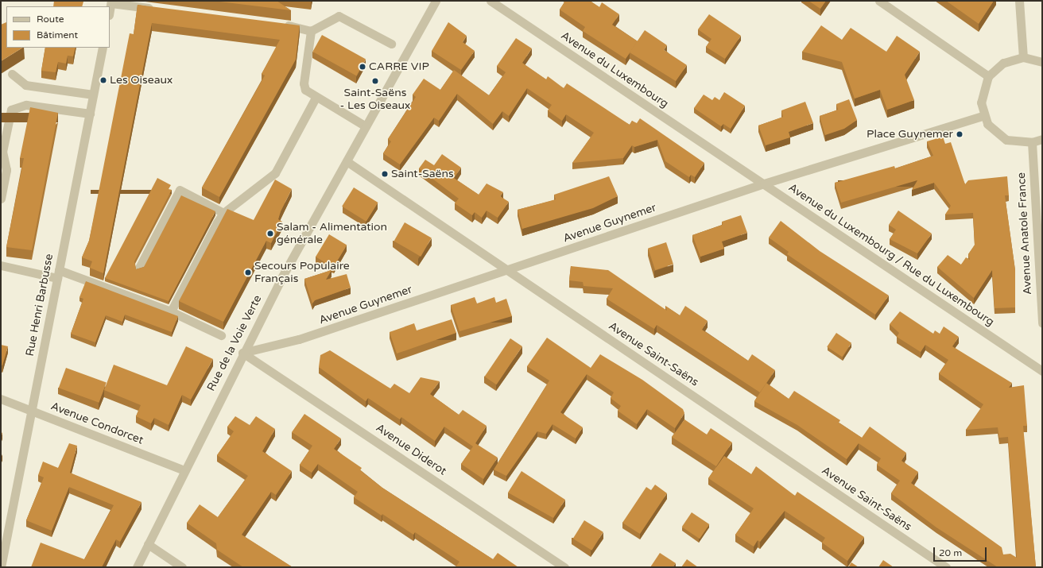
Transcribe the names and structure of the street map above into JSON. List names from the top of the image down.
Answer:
{
  "streets": {
    "street": [
      "Avenue du Luxembourg",
      "Avenue Guynemer",
      "Avenue Anatole France",
      "Avenue du Luxembourg / Rue du Luxembourg",
      "Rue Henri Barbusse",
      "Rue de la Voie Verte",
      "Avenue Saint-Saëns",
      "Avenue Condorcet",
      "Avenue Diderot"
    ]
  },
  "crossings": [
    ["Avenue du Luxembourg", "Avenue du Luxembourg / Rue du Luxembourg"],
    ["Avenue Guynemer", "Avenue du Luxembourg / Rue du Luxembourg"],
    ["Avenue Guynemer", "Rue de la Voie Verte"],
    ["Avenue Guynemer", "Avenue Saint-Saëns"],
    ["Avenue Guynemer", "Avenue Diderot"],
    ["Rue Henri Barbusse", "Avenue Condorcet"],
    ["Rue de la Voie Verte", "Avenue Saint-Saëns"],
    ["Rue de la Voie Verte", "Avenue Condorcet"],
    ["Rue de la Voie Verte", "Avenue Diderot"]
  ],
  "places": [
    "CARRE VIP",
    "Les Oiseaux",
    "Saint-Saëns - Les Oiseaux",
    "Place Guynemer",
    "Saint-Saëns",
    "Salam - Alimentation générale",
    "Secours Populaire Français"
  ],
  "legend": ["Route", "Bâtiment"],
  "scale_bar": "20 m"
}
